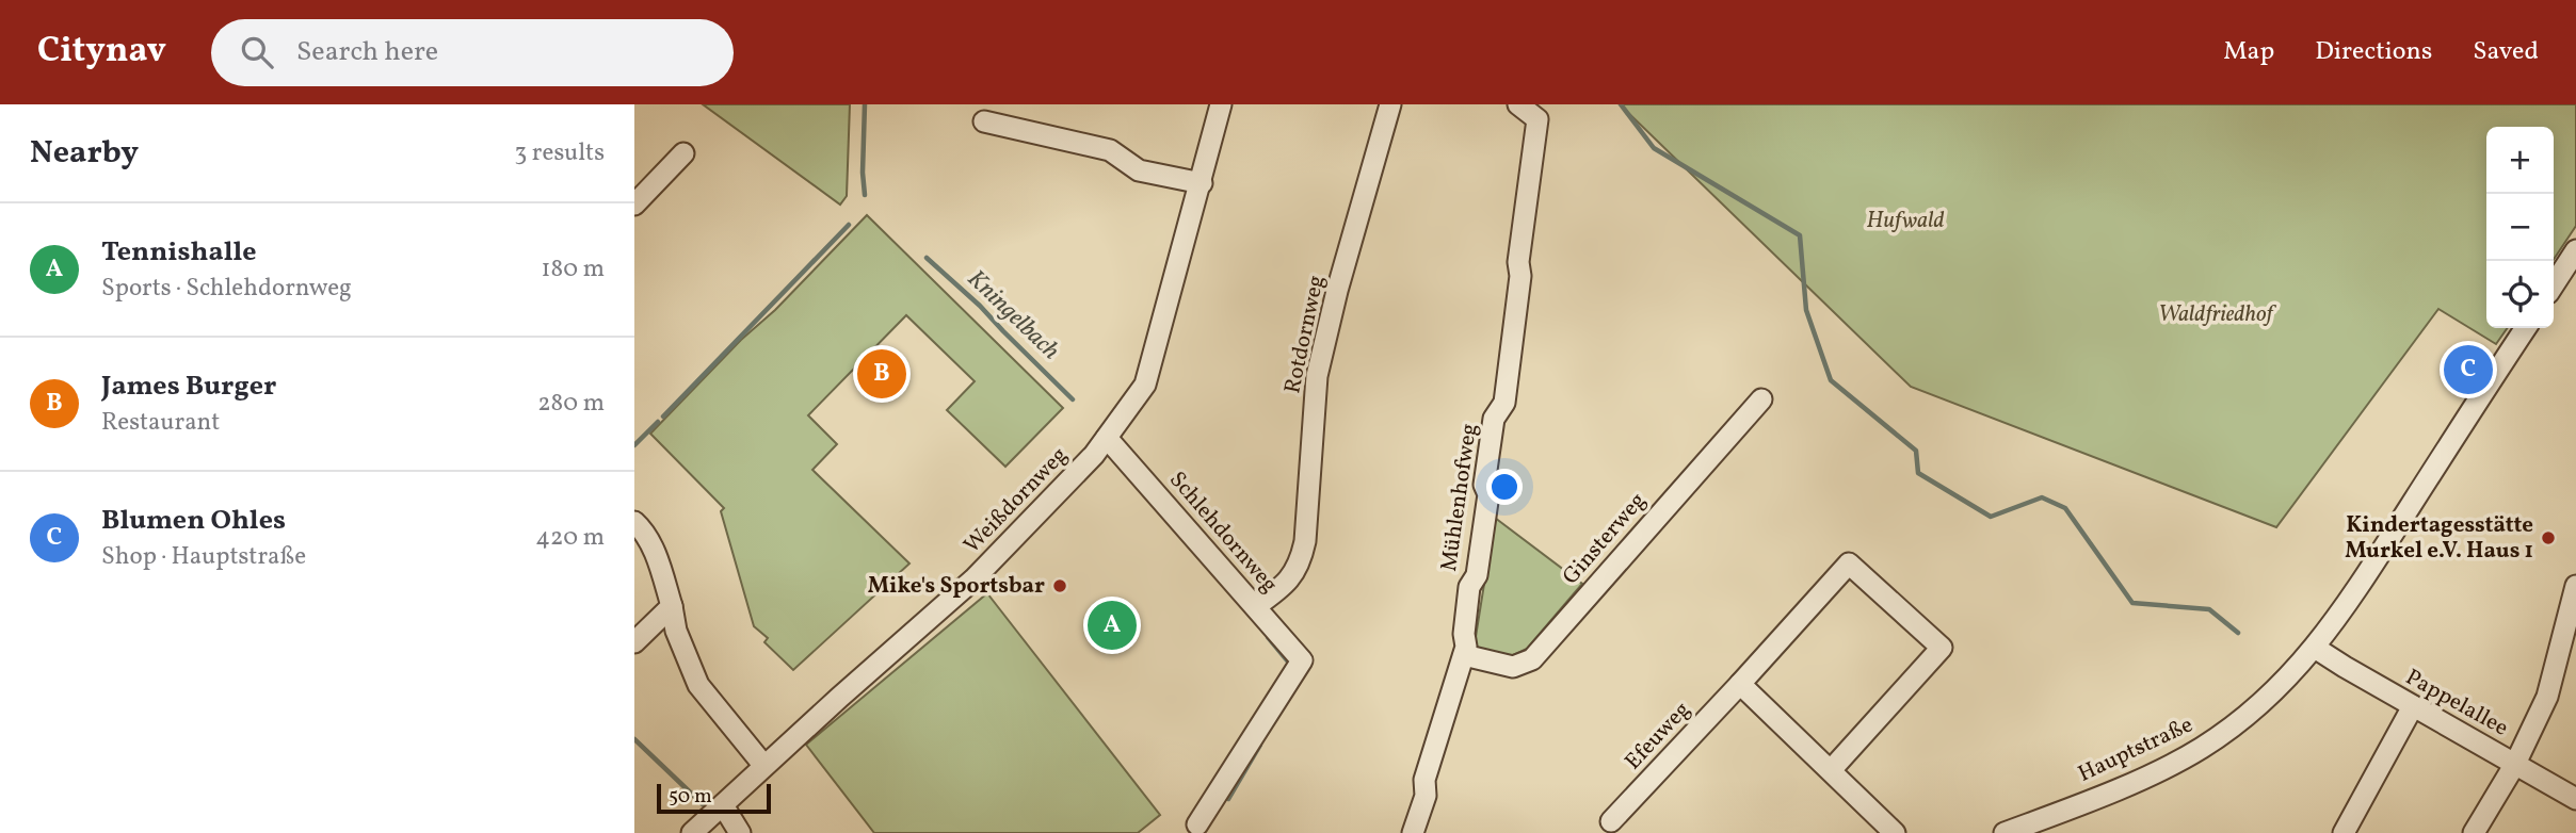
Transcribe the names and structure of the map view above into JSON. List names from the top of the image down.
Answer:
{
  "streets": {
    "street": [
      "Rotdornweg",
      "Mühlenhofweg",
      "Weißdornweg",
      "Schlehdornweg",
      "Ginsterweg",
      "Pappelallee",
      "Efeuweg",
      "Hauptstraße"
    ]
  },
  "crossings": [
    ["Rotdornweg", "Schlehdornweg"],
    ["Mühlenhofweg", "Ginsterweg"],
    ["Weißdornweg", "Schlehdornweg"],
    ["Pappelallee", "Hauptstraße"]
  ],
  "water": ["Kningelbach"],
  "parks": ["Hufwald", "Waldfriedhof"],
  "places": ["Kindertagesstätte Murkel e.V. Haus 1", "Mike's Sportsbar"],
  "scale_bar": "50 m",
  "page": {
    "header": "Citynav",
    "search": "Search here",
    "nav": ["Map", "Directions", "Saved"],
    "heading": ["Nearby", "3 results"],
    "map_buttons": ["+", "−"],
    "list": [
      {
        "mark": "A",
        "name": "Tennishalle",
        "note": "Sports · Schlehdornweg",
        "value": "180 m"
      },
      {
        "mark": "B",
        "name": "James Burger",
        "note": "Restaurant",
        "value": "280 m"
      },
      {
        "mark": "C",
        "name": "Blumen Ohles",
        "note": "Shop · Hauptstraße",
        "value": "420 m"
      }
    ],
    "pins": ["C", "B", "A"],
    "scale": "50 m"
  }
}
